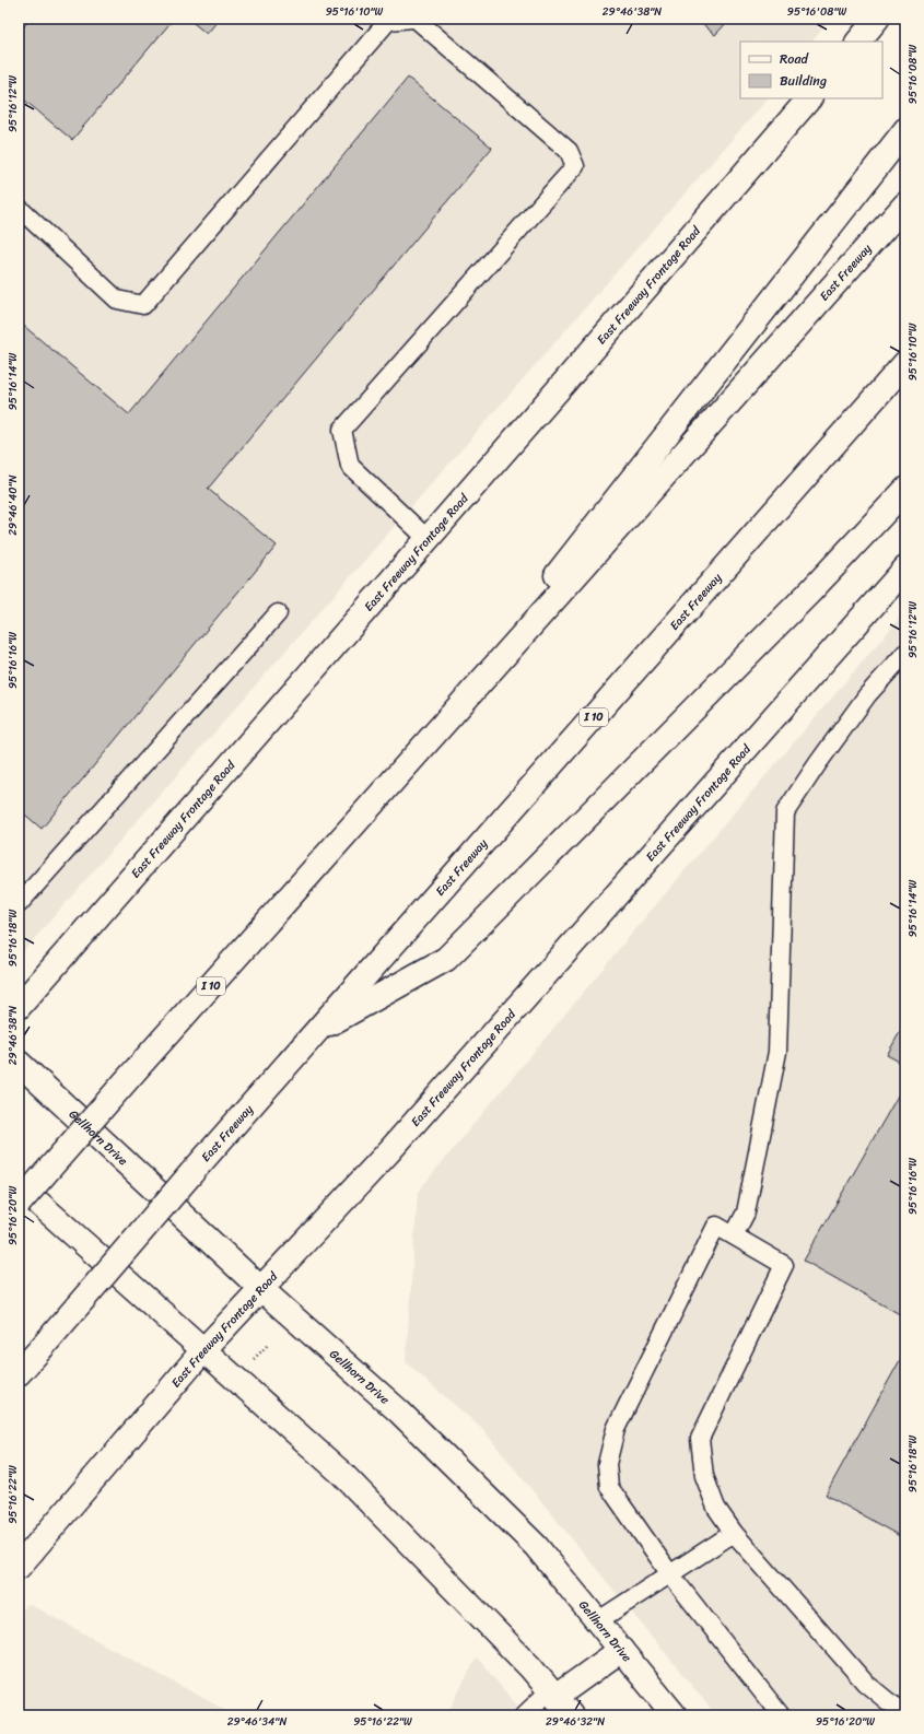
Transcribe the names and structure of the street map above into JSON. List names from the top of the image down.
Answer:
{
  "streets": {
    "main road": [
      "East Freeway",
      "East Freeway Frontage Road",
      "I 10",
      "Gellhorn Drive"
    ]
  },
  "crossings": [
    ["East Freeway Frontage Road", "Gellhorn Drive"]
  ],
  "legend": ["Road", "Building"],
  "coordinates": [
    "95°16'10\"W",
    "29°46'38\"N",
    "95°16'08\"W",
    "95°16'12\"W",
    "95°16'14\"W",
    "29°46'40\"N",
    "95°16'16\"W",
    "95°16'18\"W",
    "95°16'20\"W",
    "95°16'22\"W",
    "29°46'34\"N",
    "29°46'32\"N"
  ]
}
